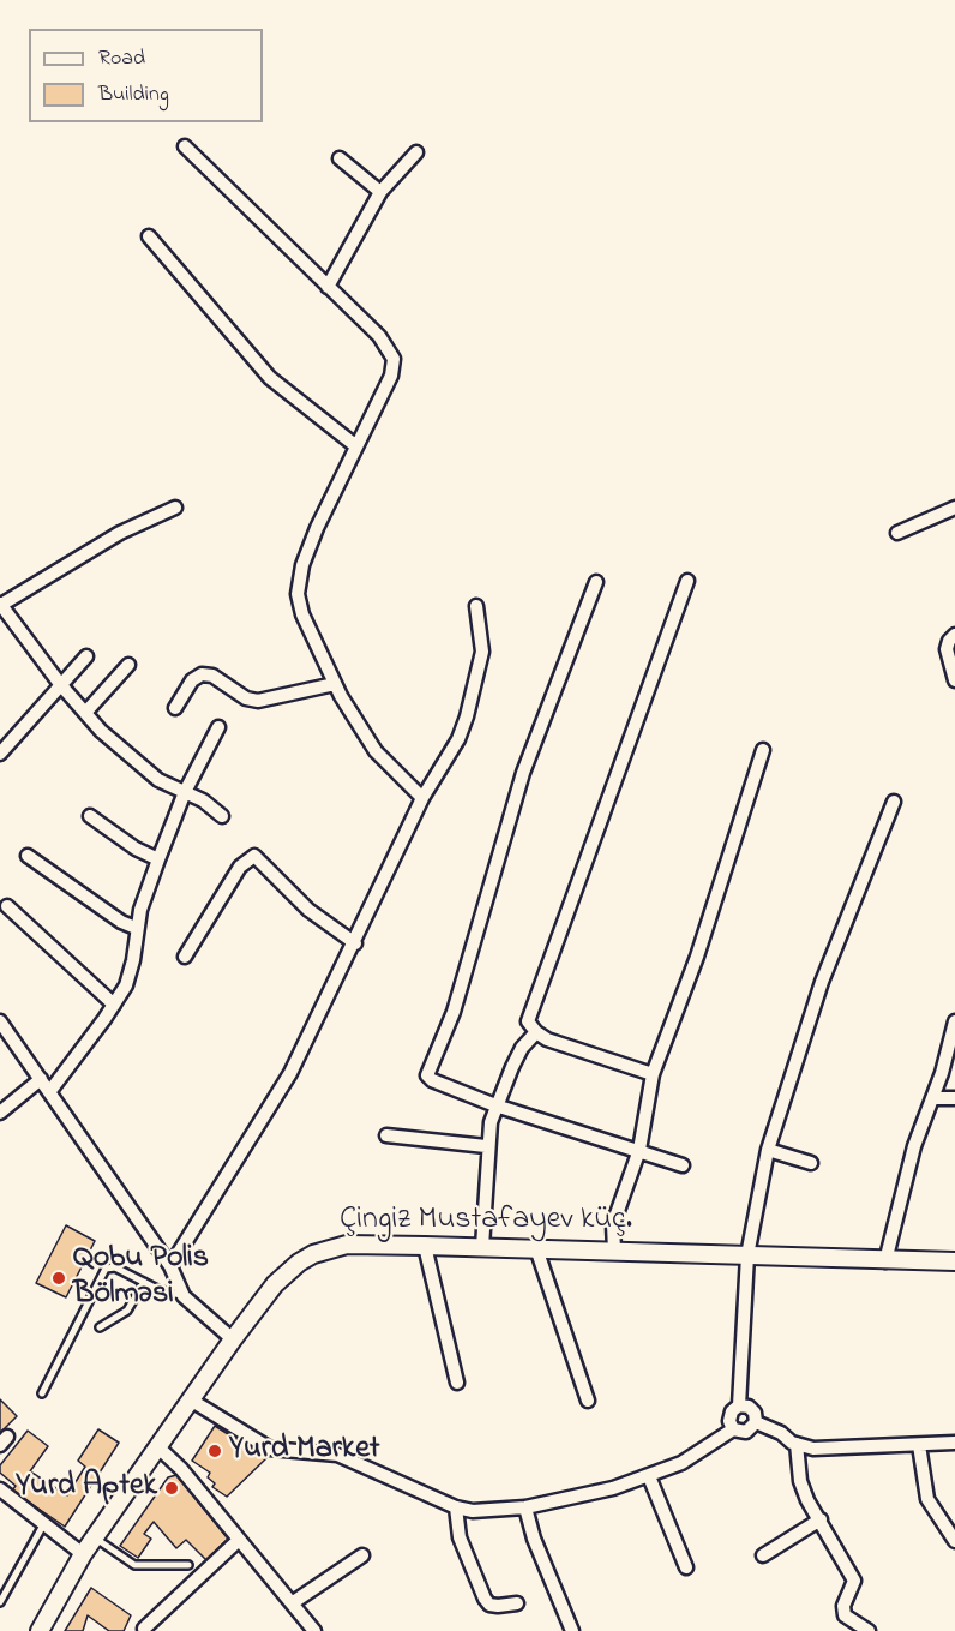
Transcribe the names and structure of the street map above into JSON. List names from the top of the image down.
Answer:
{
  "streets": {
    "street": ["Çingiz Mustafayev küç."]
  },
  "places": ["Qobu Polis Bölməsi", "Yurd Market", "Yurd Aptek"],
  "legend": ["Road", "Building"]
}
